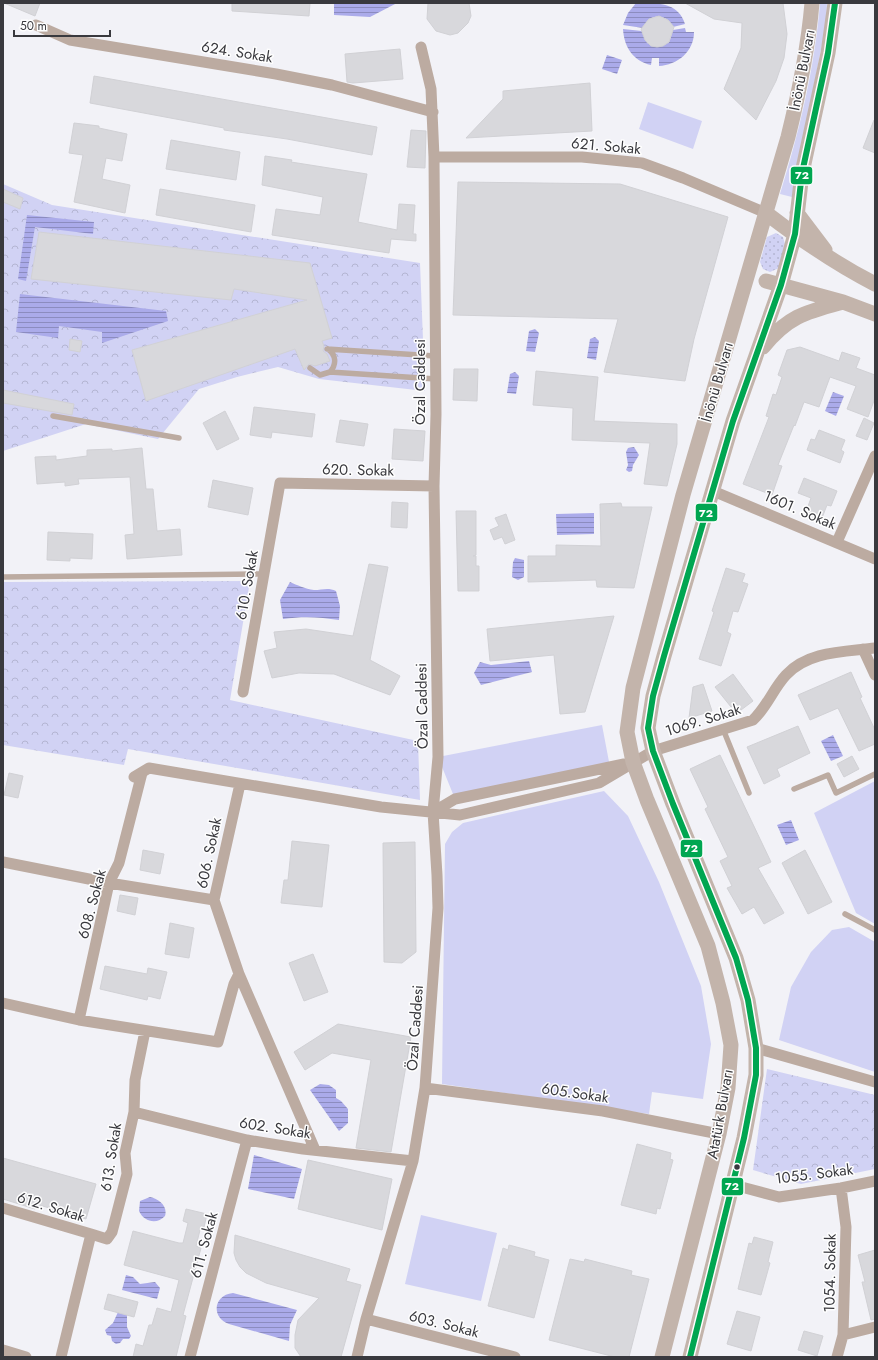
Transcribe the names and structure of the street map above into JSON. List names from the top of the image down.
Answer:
{
  "streets": {
    "main road": ["İnönü Bulvarı", "Atatürk Bulvarı"],
    "street": [
      "624. Sokak",
      "621. Sokak",
      "Özal Caddesi",
      "620. Sokak",
      "1601. Sokak",
      "610. Sokak",
      "1069. Sokak",
      "606. Sokak",
      "608. Sokak",
      "605.Sokak",
      "602. Sokak",
      "613. Sokak",
      "1055. Sokak",
      "612. Sokak",
      "611. Sokak",
      "1054. Sokak",
      "603. Sokak"
    ]
  },
  "crossings": [
    ["624. Sokak", "Özal Caddesi"],
    ["İnönü Bulvarı", "621. Sokak"],
    ["İnönü Bulvarı", "1601. Sokak"],
    ["İnönü Bulvarı", "1069. Sokak"],
    ["İnönü Bulvarı", "Atatürk Bulvarı"],
    ["621. Sokak", "Özal Caddesi"],
    ["Özal Caddesi", "620. Sokak"],
    ["Özal Caddesi", "605.Sokak"],
    ["Özal Caddesi", "602. Sokak"],
    ["Özal Caddesi", "603. Sokak"],
    ["620. Sokak", "610. Sokak"],
    ["1069. Sokak", "Atatürk Bulvarı"],
    ["606. Sokak", "608. Sokak"],
    ["606. Sokak", "602. Sokak"],
    ["605.Sokak", "Atatürk Bulvarı"],
    ["Atatürk Bulvarı", "1055. Sokak"],
    ["602. Sokak", "613. Sokak"],
    ["602. Sokak", "611. Sokak"],
    ["613. Sokak", "612. Sokak"],
    ["1055. Sokak", "1054. Sokak"]
  ],
  "lines": ["transit line 72"],
  "scale_bar": "50 m"
}
